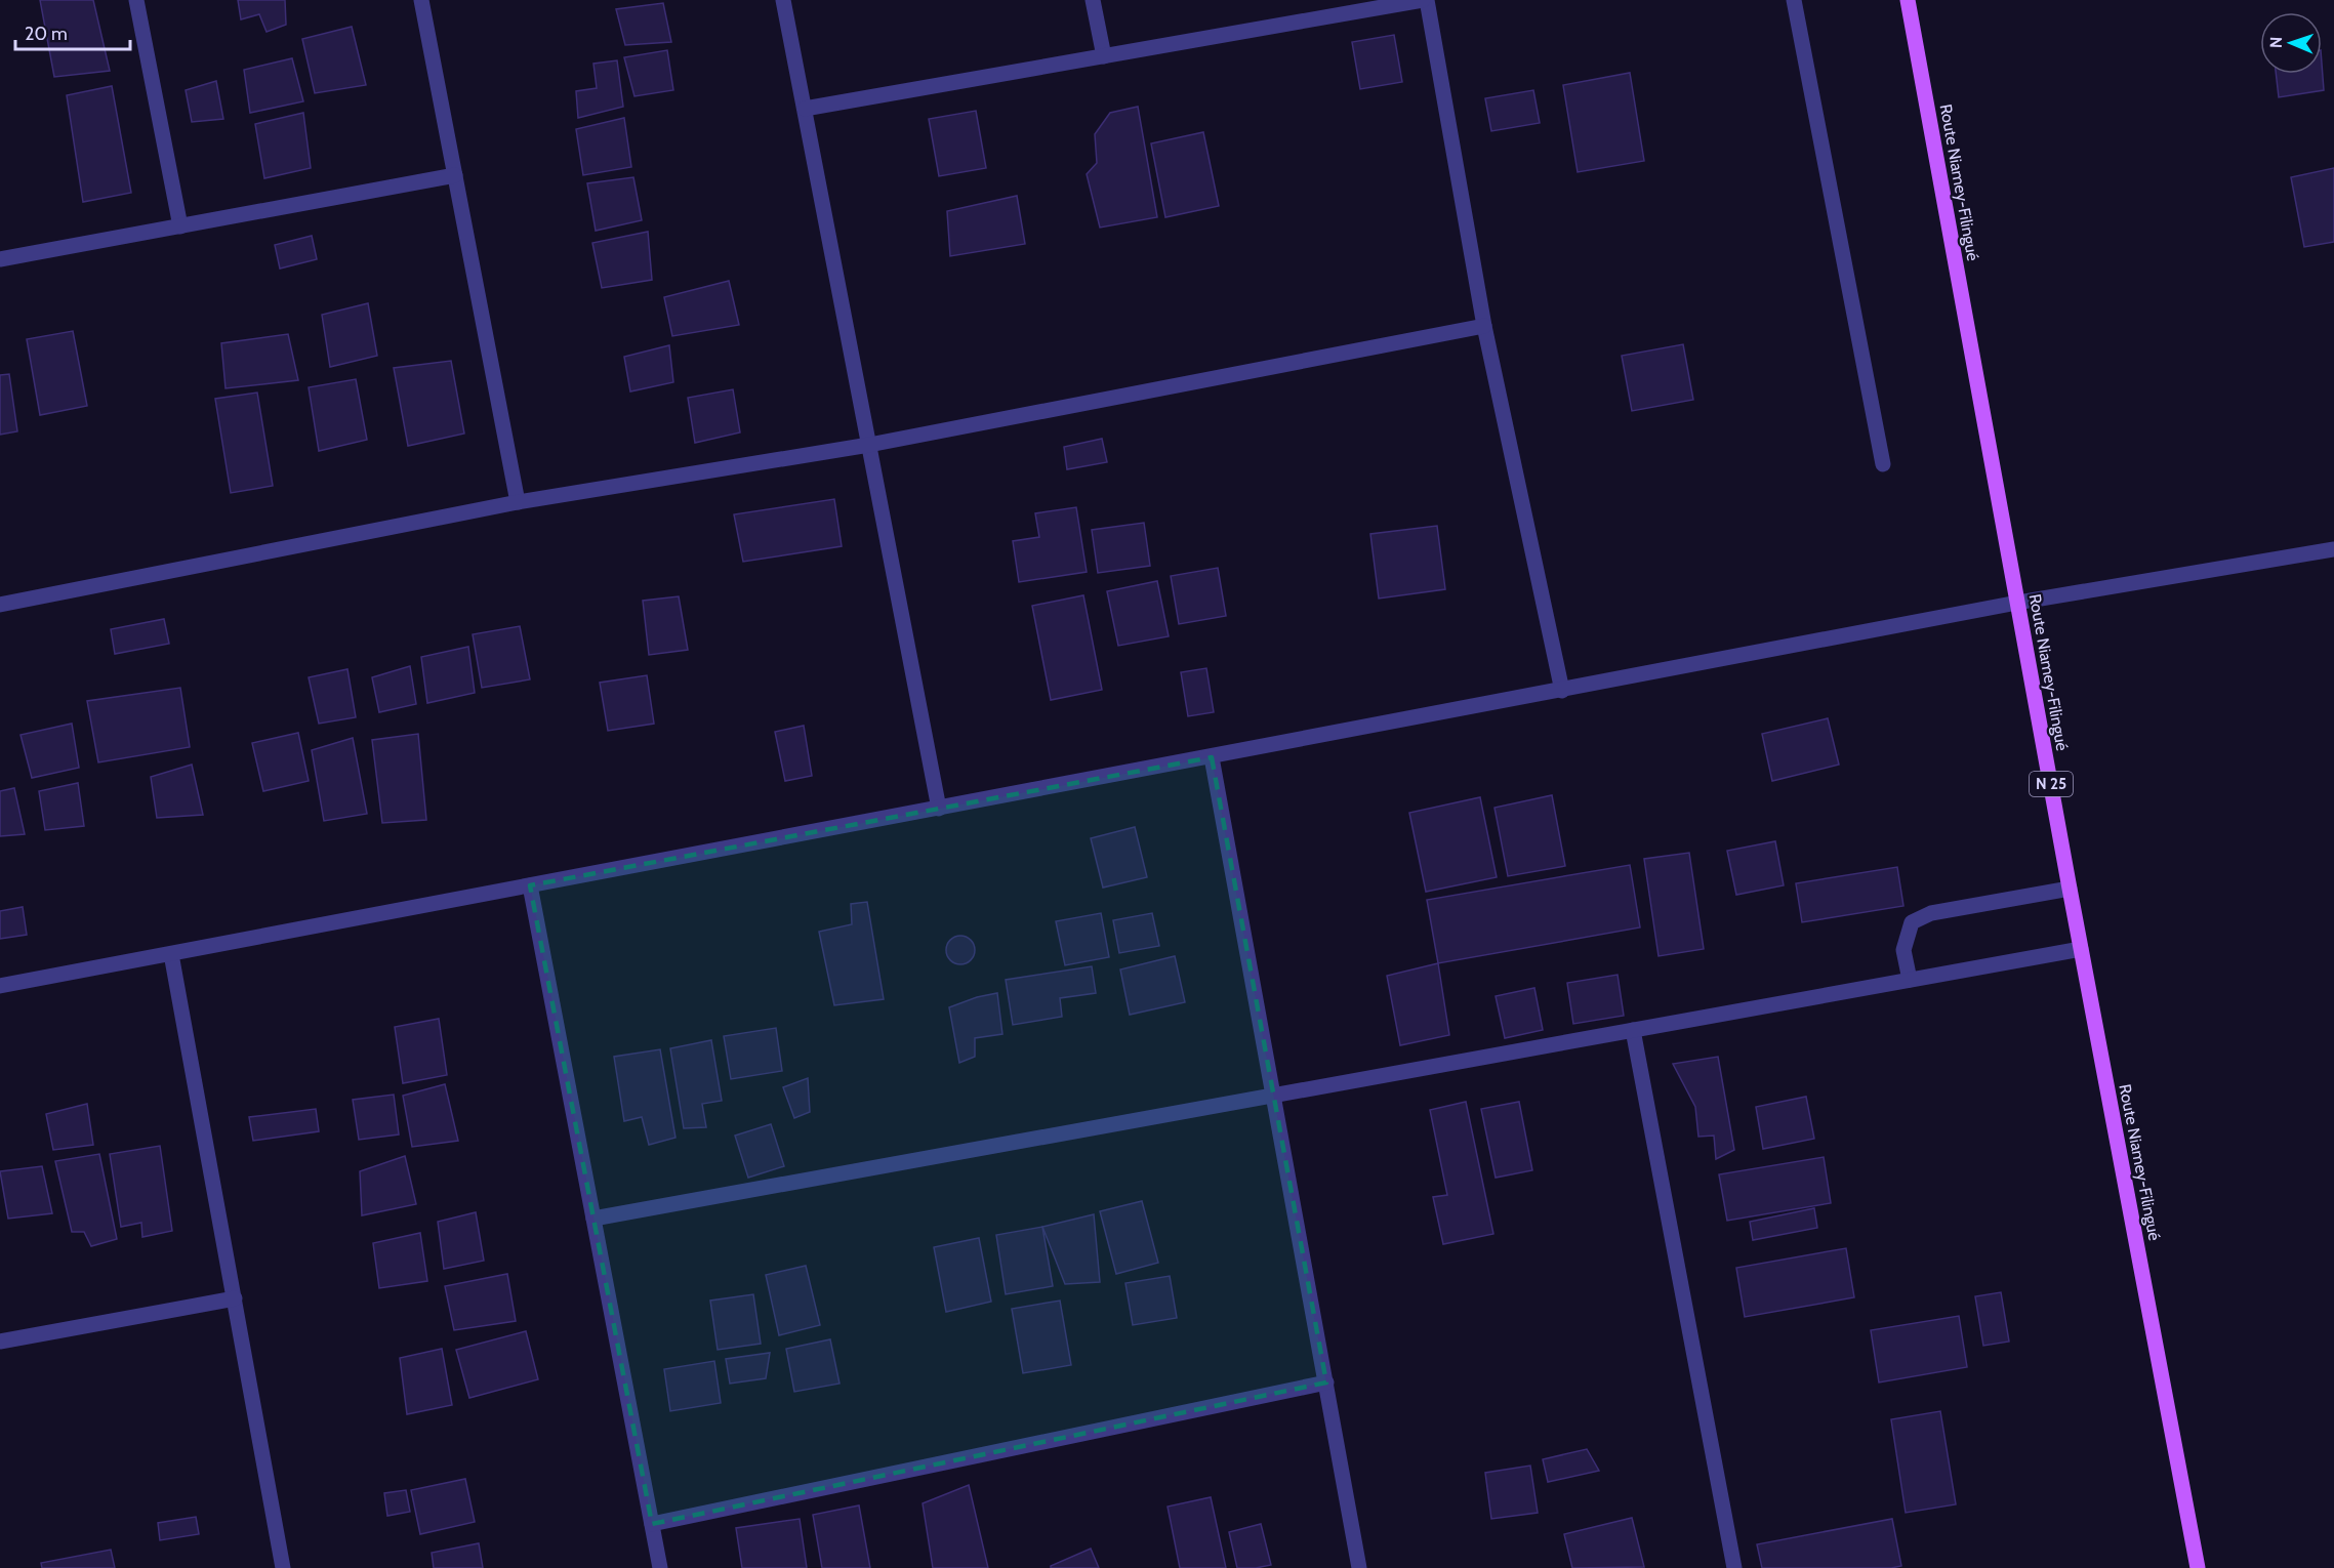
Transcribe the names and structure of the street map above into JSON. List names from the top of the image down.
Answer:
{
  "streets": {
    "main road": ["Route Niamey-Filingué", "N 25"]
  },
  "scale_bar": "20 m",
  "north": "left"
}
